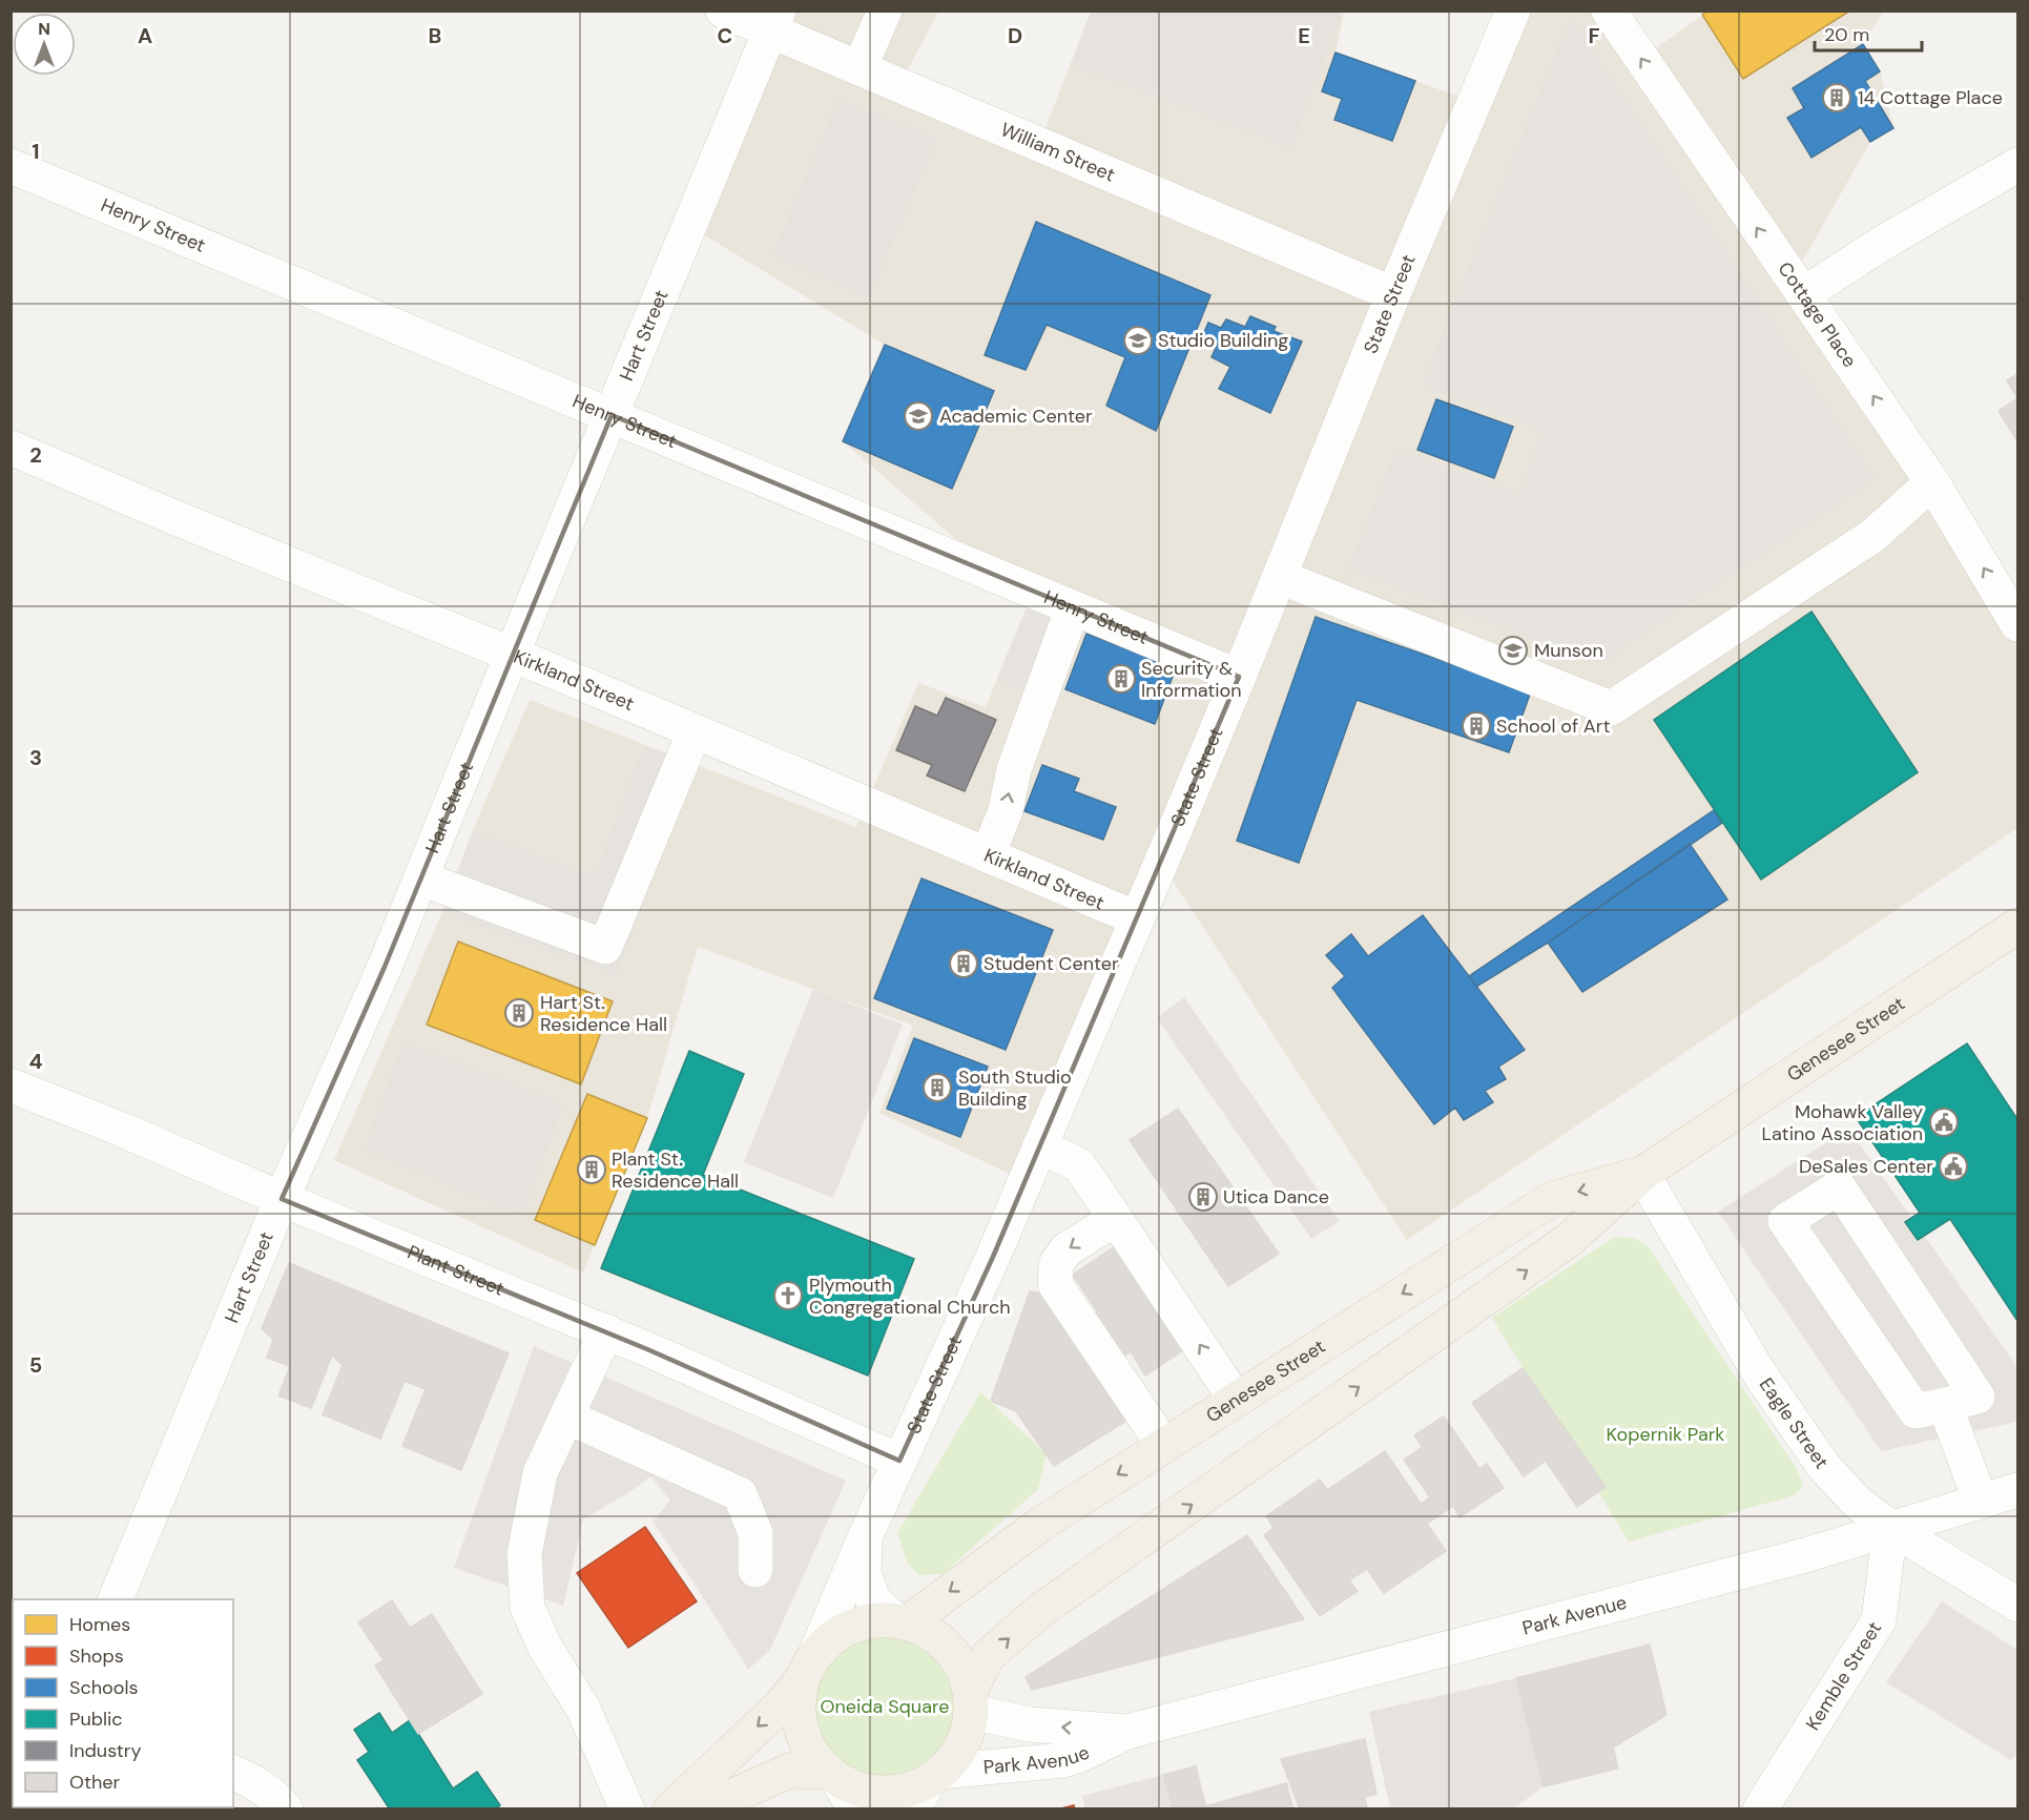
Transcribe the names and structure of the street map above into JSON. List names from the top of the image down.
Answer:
{
  "streets": {
    "main road": ["Genesee Street"],
    "street": [
      "William Street",
      "Henry Street",
      "State Street",
      "Cottage Place",
      "Hart Street",
      "Kirkland Street",
      "Plant Street",
      "Eagle Street",
      "Park Avenue",
      "Kemble Street"
    ]
  },
  "crossings": [
    ["William Street", "State Street"],
    ["William Street", "Hart Street"],
    ["Henry Street", "State Street"],
    ["Henry Street", "Hart Street"],
    ["State Street", "Kirkland Street"],
    ["State Street", "Genesee Street"],
    ["State Street", "Plant Street"],
    ["State Street", "Park Avenue"],
    ["Hart Street", "Kirkland Street"],
    ["Hart Street", "Plant Street"],
    ["Genesee Street", "Eagle Street"],
    ["Genesee Street", "Park Avenue"],
    ["Eagle Street", "Park Avenue"],
    ["Eagle Street", "Kemble Street"],
    ["Park Avenue", "Kemble Street"]
  ],
  "one_way": ["Cottage Place"],
  "parks": ["Kopernik Park", "Oneida Square"],
  "places": {
    "building": [
      "14 Cottage Place",
      "Security & Information",
      "School of Art",
      "Student Center",
      "Hart St. Residence Hall",
      "South Studio Building",
      "Plant St. Residence Hall",
      "Utica Dance"
    ],
    "school or university": ["Studio Building", "Academic Center", "Munson"],
    "public building": ["Mohawk Valley Latino Association", "DeSales Center"],
    "church": ["Plymouth Congregational Church"]
  },
  "legend": [
    "Homes",
    "Shops",
    "Schools",
    "Public",
    "Industry",
    "Other"
  ],
  "scale_bar": "20 m",
  "north": "top",
  "grid": {
    "columns": [
      "A",
      "B",
      "C",
      "D",
      "E",
      "F"
    ],
    "rows": [
      "1",
      "2",
      "3",
      "4",
      "5"
    ]
  }
}
